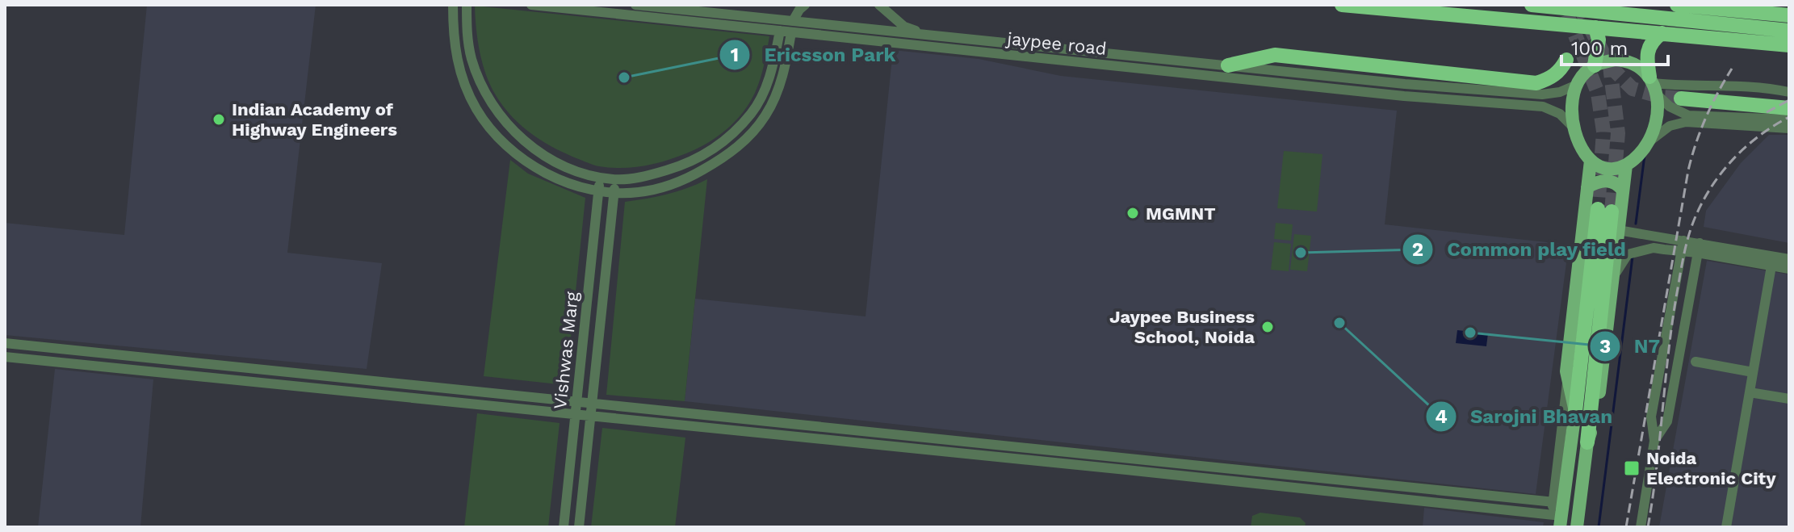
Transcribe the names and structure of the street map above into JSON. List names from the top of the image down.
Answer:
{
  "streets": {
    "street": ["jaypee road", "Vishwas Marg"]
  },
  "places": {
    "other": [
      "Ericsson Park",
      "Indian Academy of Highway Engineers",
      "MGMNT",
      "Common play field",
      "Sarojni Bhavan",
      "Jaypee Business School, Noida",
      "N7"
    ],
    "transit": ["Noida Electronic City"]
  },
  "scale_bar": "100 m"
}
